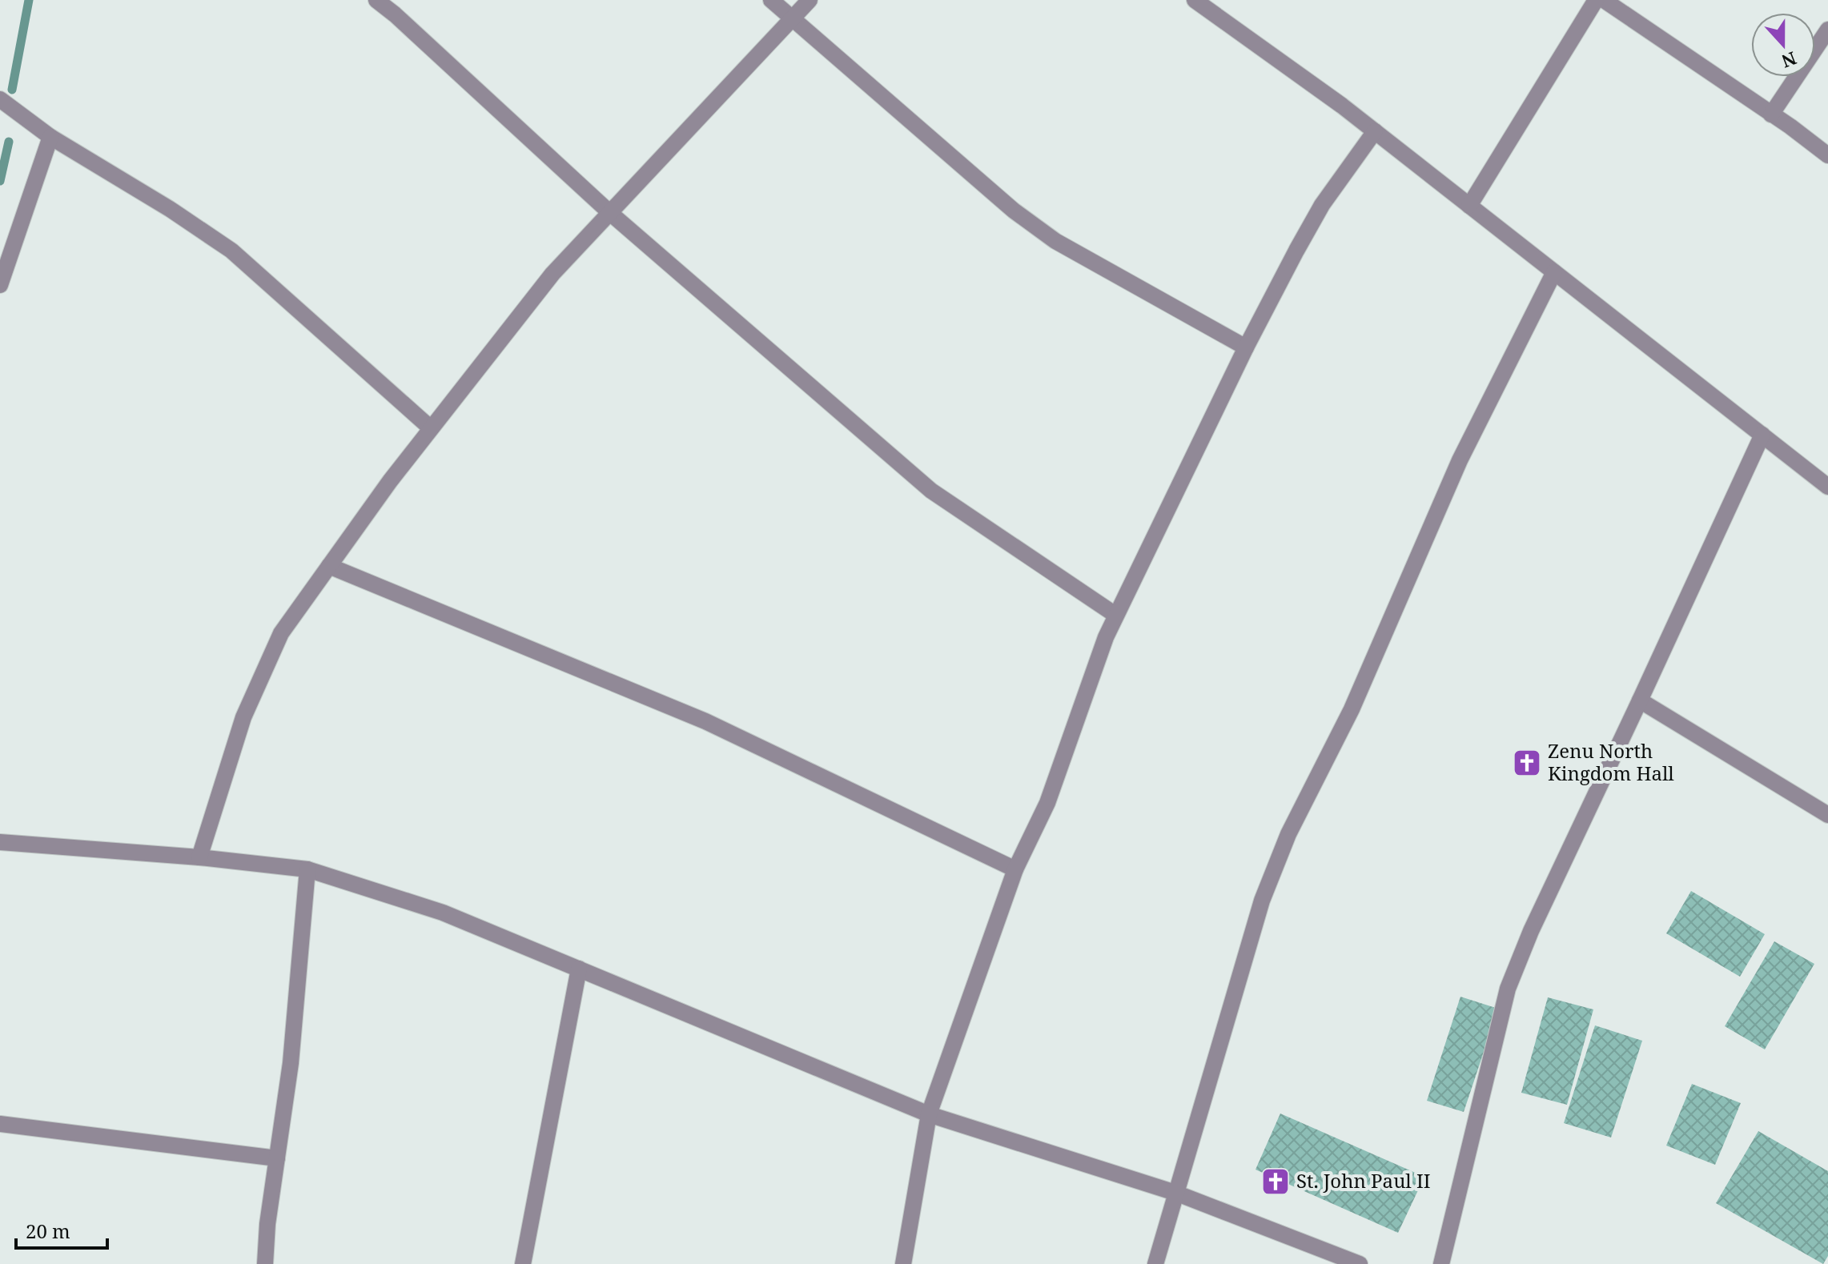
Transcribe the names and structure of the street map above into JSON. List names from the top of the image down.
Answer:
{
  "places": {
    "church": ["Zenu North Kingdom Hall", "St. John Paul II"]
  },
  "scale_bar": "20 m",
  "north": "bottom"
}
